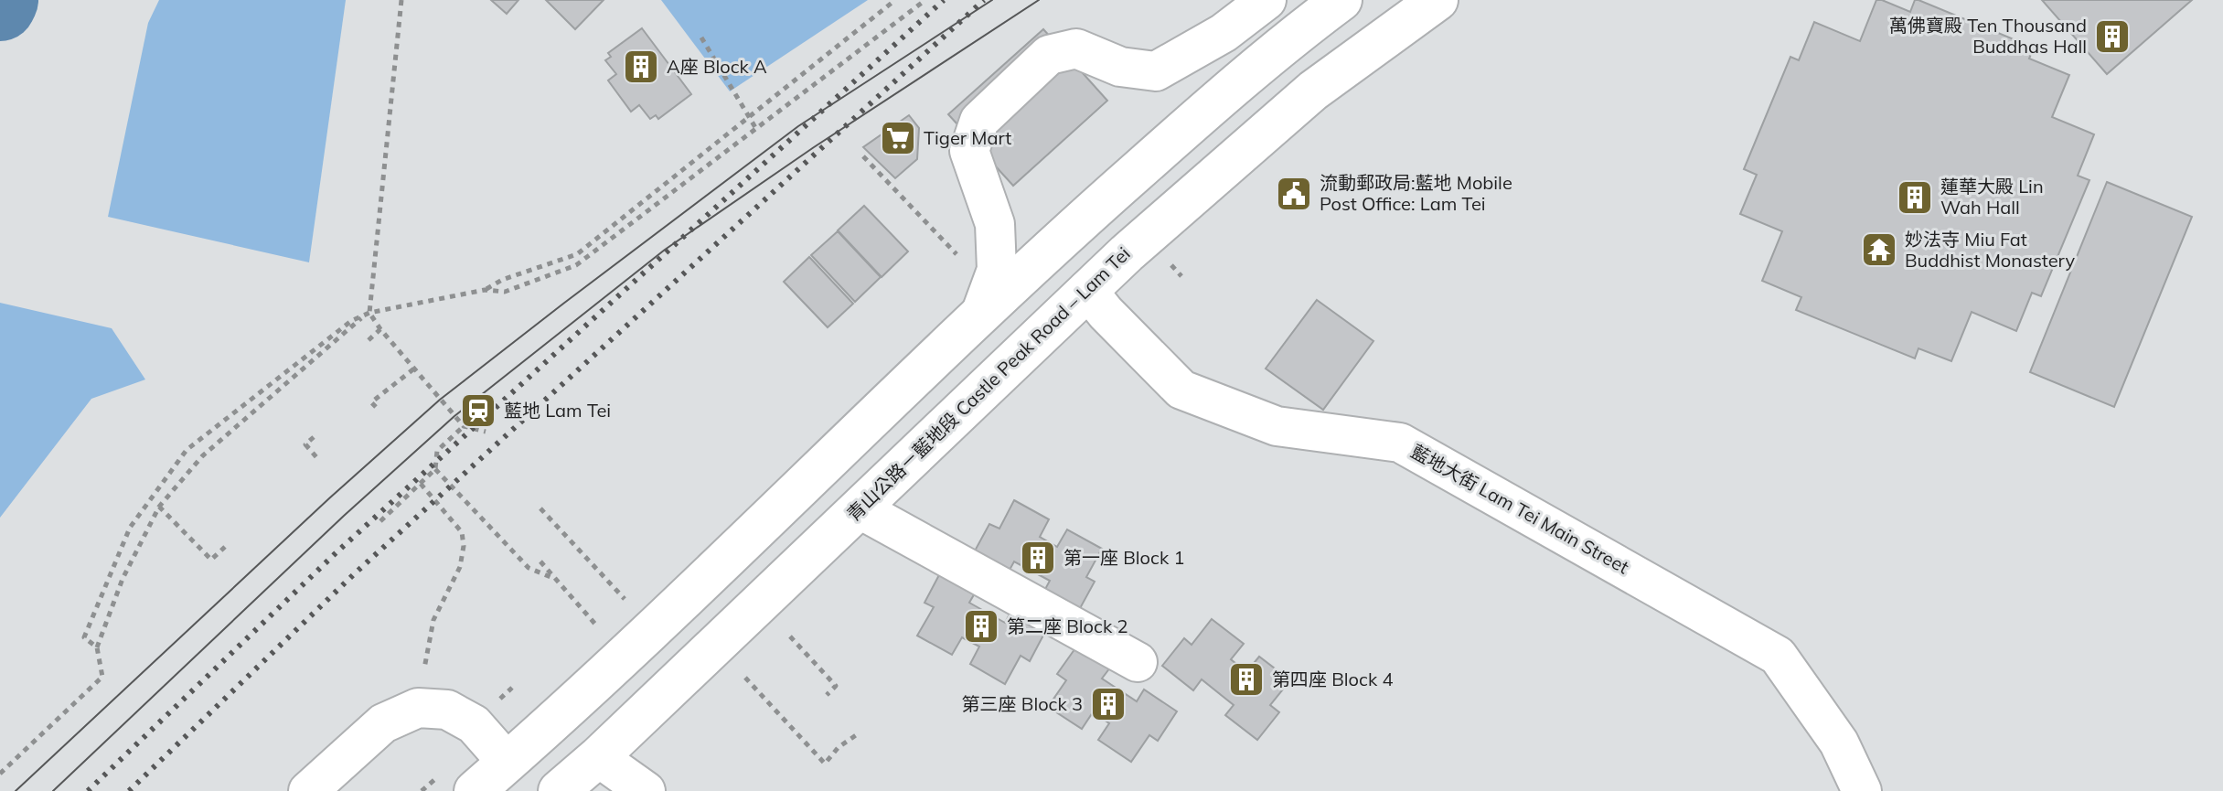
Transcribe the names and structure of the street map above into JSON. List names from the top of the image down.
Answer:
{
  "streets": {
    "main road": ["青山公路－藍地段 Castle Peak Road – Lam Tei"],
    "street": ["藍地大街 Lam Tei Main Street"]
  },
  "crossings": [
    ["青山公路－藍地段 Castle Peak Road – Lam Tei", "藍地大街 Lam Tei Main Street"]
  ],
  "places": {
    "building": [
      "萬佛寶殿 Ten Thousand Buddhas Hall",
      "A座 Block A",
      "蓮華大殿 Lin Wah Hall",
      "第一座 Block 1",
      "第二座 Block 2",
      "第四座 Block 4",
      "第三座 Block 3"
    ],
    "supermarket": ["Tiger Mart"],
    "public building": ["流動郵政局:藍地 Mobile Post Office: Lam Tei"],
    "temple": ["妙法寺 Miu Fat Buddhist Monastery"],
    "station": ["藍地 Lam Tei"]
  }
}
